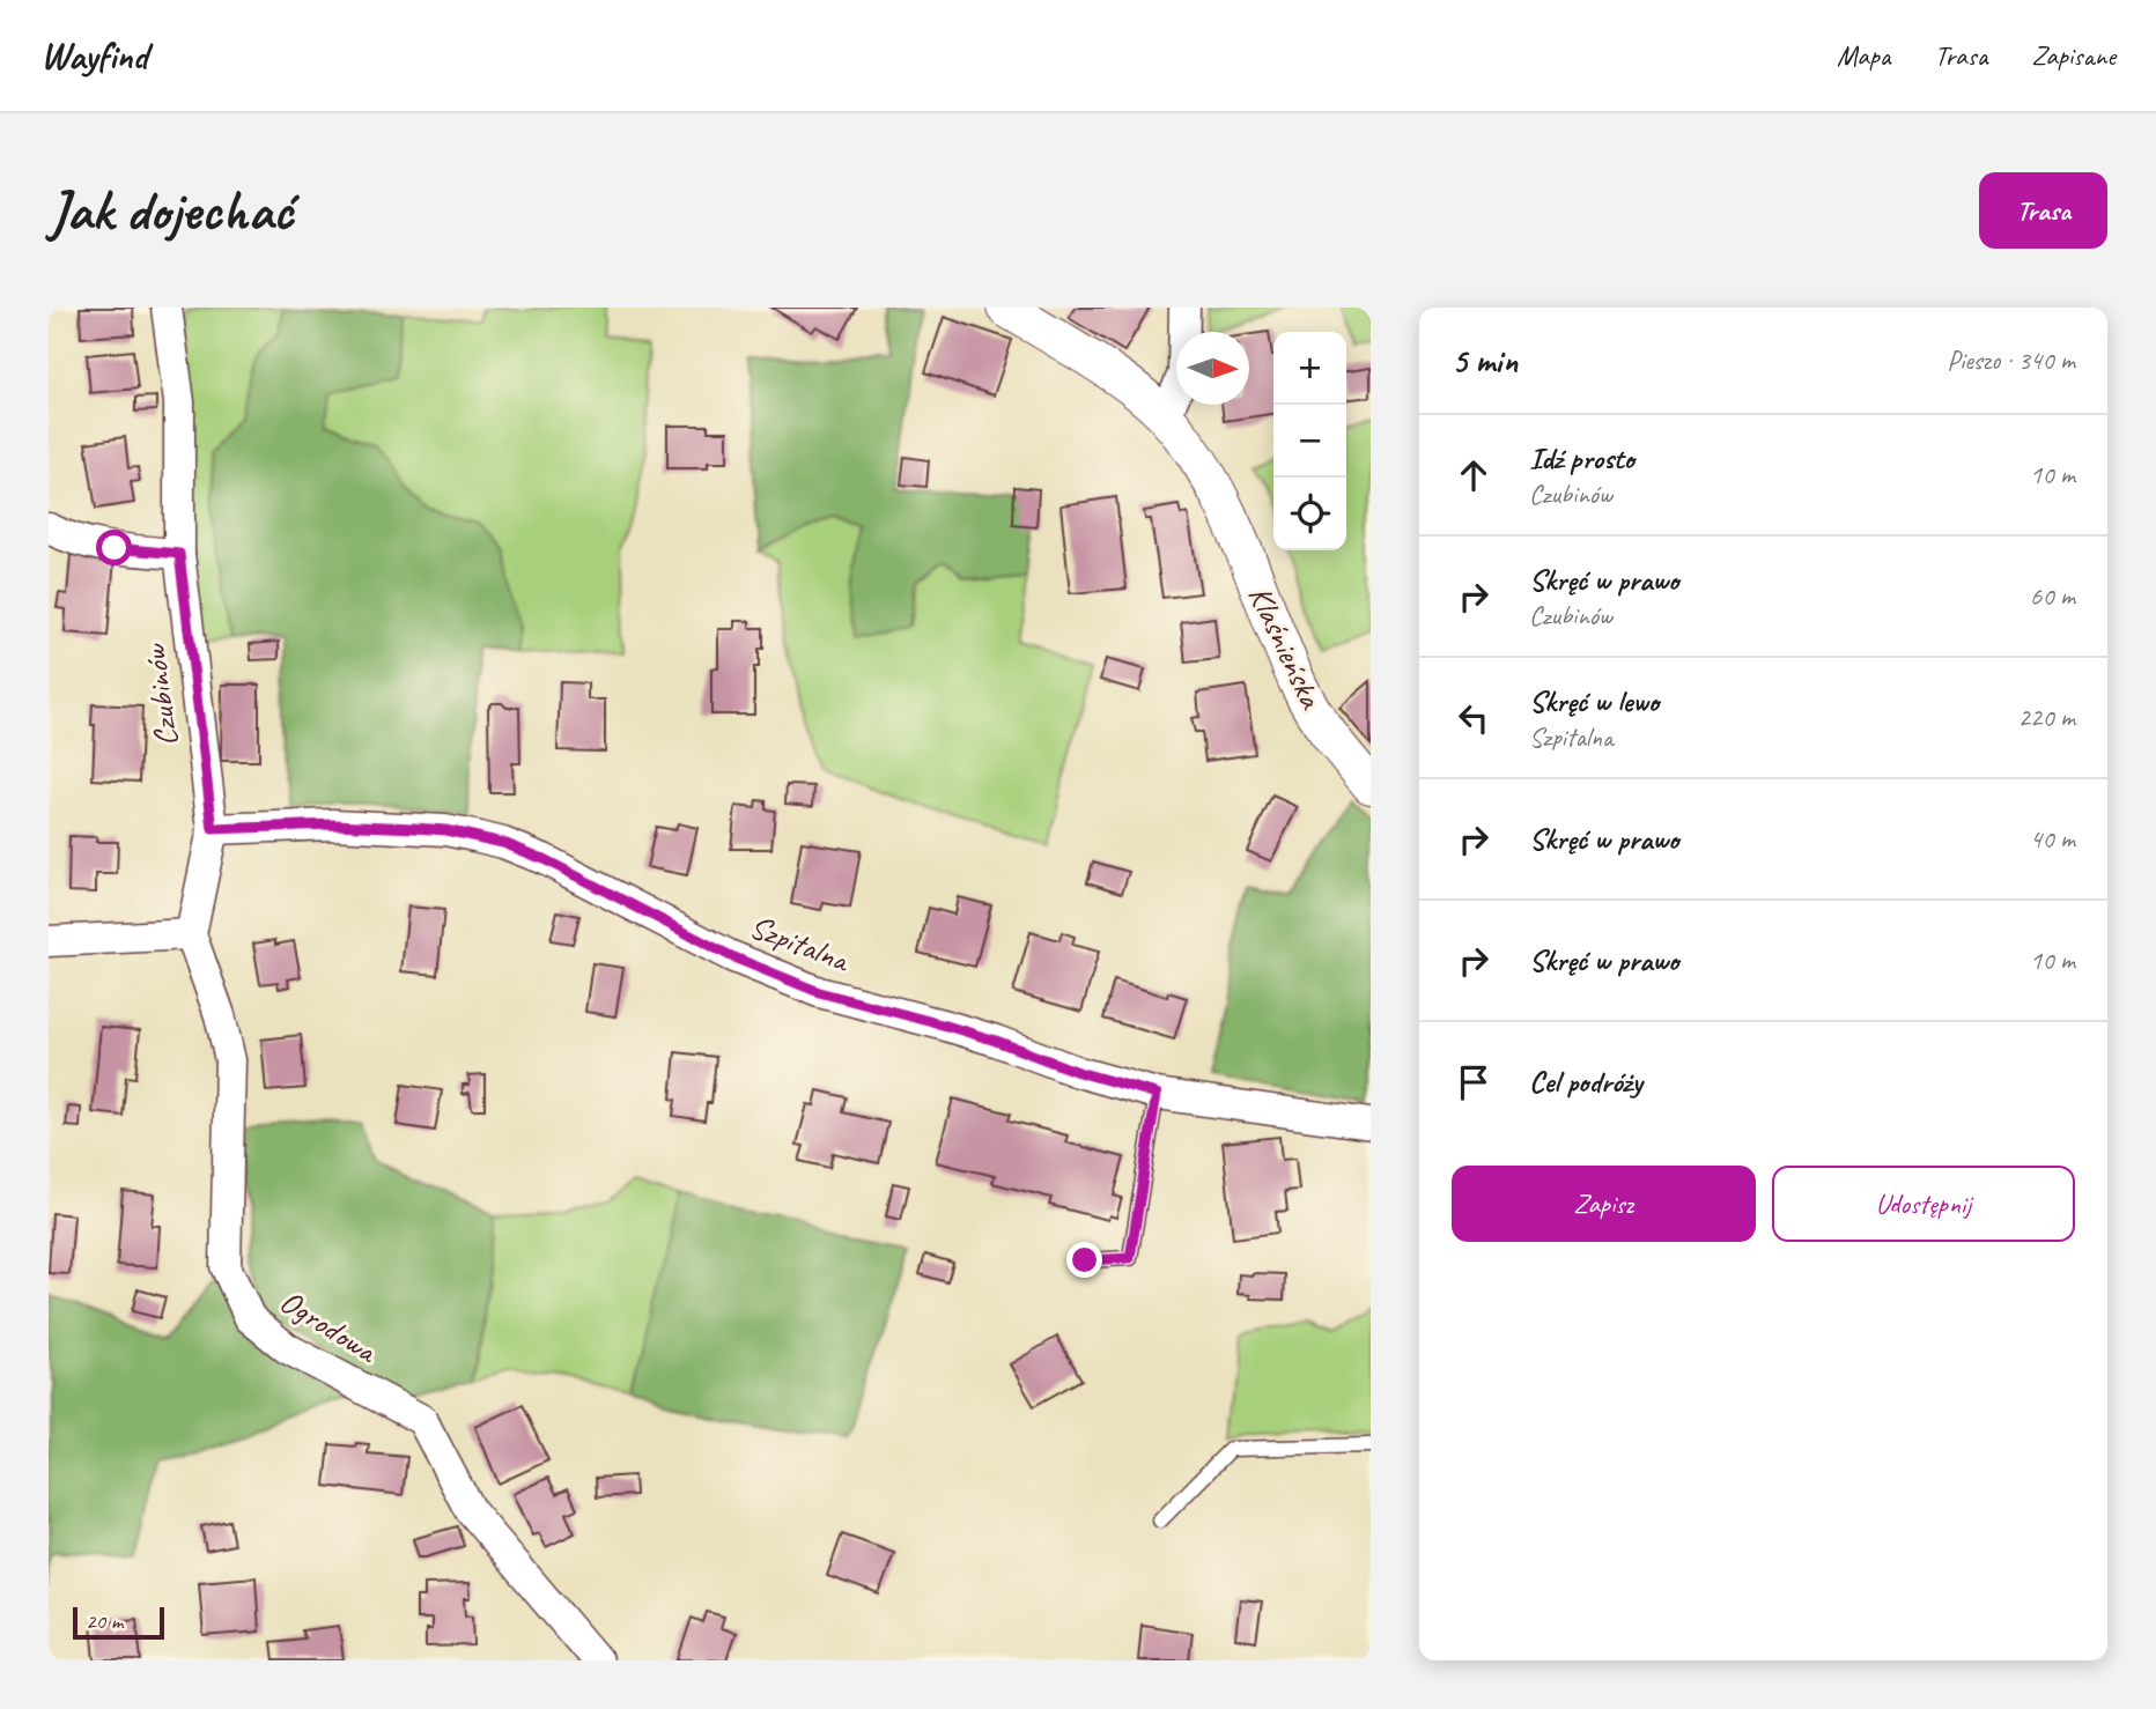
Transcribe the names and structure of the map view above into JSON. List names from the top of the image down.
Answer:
{
  "streets": {
    "street": [
      "Klaśnieńska",
      "Czubinów",
      "Szpitalna",
      "Ogrodowa"
    ]
  },
  "crossings": [
    ["Czubinów", "Szpitalna"]
  ],
  "scale_bar": "20 m",
  "north": "right",
  "page": {
    "header": "Wayfind",
    "nav": ["Mapa", "Trasa", "Zapisane"],
    "buttons": [
      "Trasa",
      ["Zapisz", "Udostępnij"]
    ],
    "title": "Jak dojechać",
    "heading": ["5 min", "Pieszo · 340 m"],
    "map_buttons": ["+", "−"],
    "list": [
      ["Idź prosto", "Czubinów", "10 m"],
      ["Skręć w prawo", "Czubinów", "60 m"],
      ["Skręć w lewo", "Szpitalna", "220 m"],
      ["Skręć w prawo", "40 m"],
      ["Skręć w prawo", "10 m"],
      "Cel podróży"
    ],
    "scale": "20 m"
  }
}
